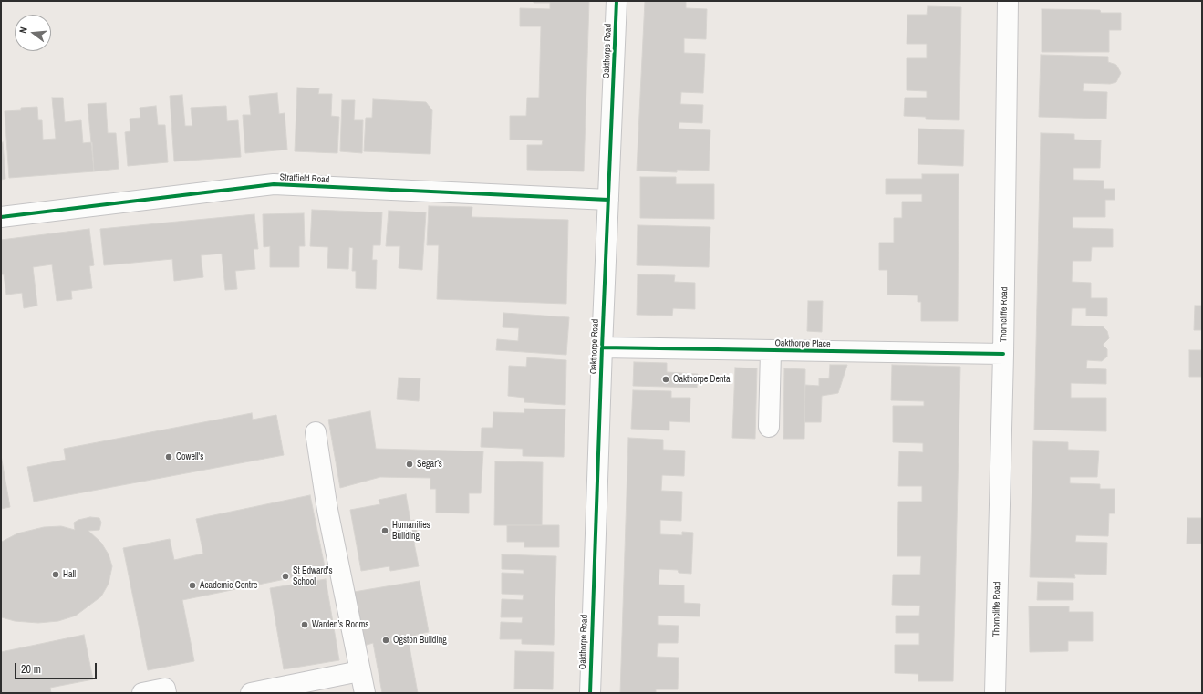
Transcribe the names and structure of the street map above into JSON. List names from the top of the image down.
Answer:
{
  "streets": {
    "street": [
      "Oakthorpe Road",
      "Stratfield Road",
      "Thorncliffe Road",
      "Oakthorpe Place"
    ]
  },
  "crossings": [
    ["Oakthorpe Road", "Stratfield Road"],
    ["Oakthorpe Road", "Oakthorpe Place"],
    ["Thorncliffe Road", "Oakthorpe Place"]
  ],
  "places": [
    "Oakthorpe Dental",
    "Cowell's",
    "Segar’s",
    "Humanities Building",
    "Hall",
    "St Edward's School",
    "Academic Centre",
    "Warden’s Rooms",
    "Ogston Building"
  ],
  "scale_bar": "20 m",
  "north": "left"
}
